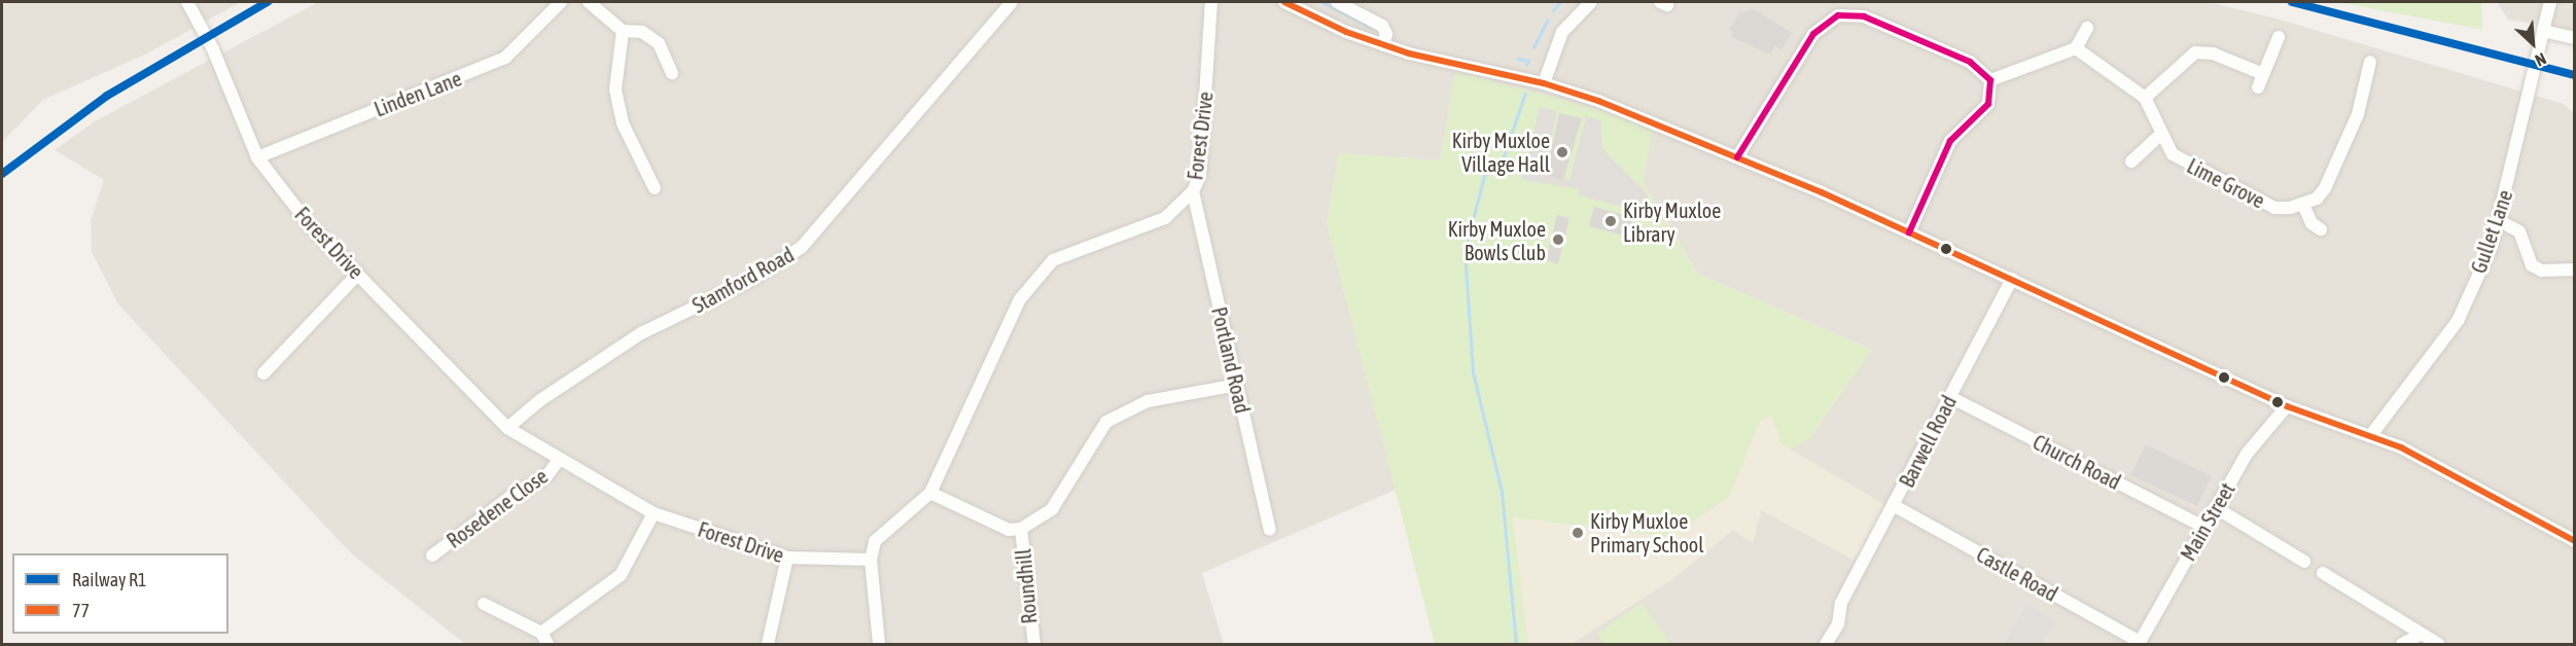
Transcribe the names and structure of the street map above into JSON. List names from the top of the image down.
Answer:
{
  "streets": {
    "street": [
      "Linden Lane",
      "Forest Drive",
      "Lime Grove",
      "Gullet Lane",
      "Stamford Road",
      "Portland Road",
      "Barwell Road",
      "Church Road",
      "Rosedene Close",
      "Main Street",
      "Castle Road",
      "Roundhill"
    ]
  },
  "crossings": [
    ["Linden Lane", "Forest Drive"],
    ["Forest Drive", "Stamford Road"],
    ["Forest Drive", "Portland Road"],
    ["Forest Drive", "Rosedene Close"],
    ["Barwell Road", "Church Road"],
    ["Barwell Road", "Castle Road"],
    ["Church Road", "Main Street"],
    ["Main Street", "Castle Road"]
  ],
  "places": [
    "Kirby Muxloe Village Hall",
    "Kirby Muxloe Library",
    "Kirby Muxloe Bowls Club",
    "Kirby Muxloe Primary School"
  ],
  "lines": ["rail line R1", "transit line 77"],
  "legend": ["Railway R1", "77"],
  "north": "bottom right"
}
